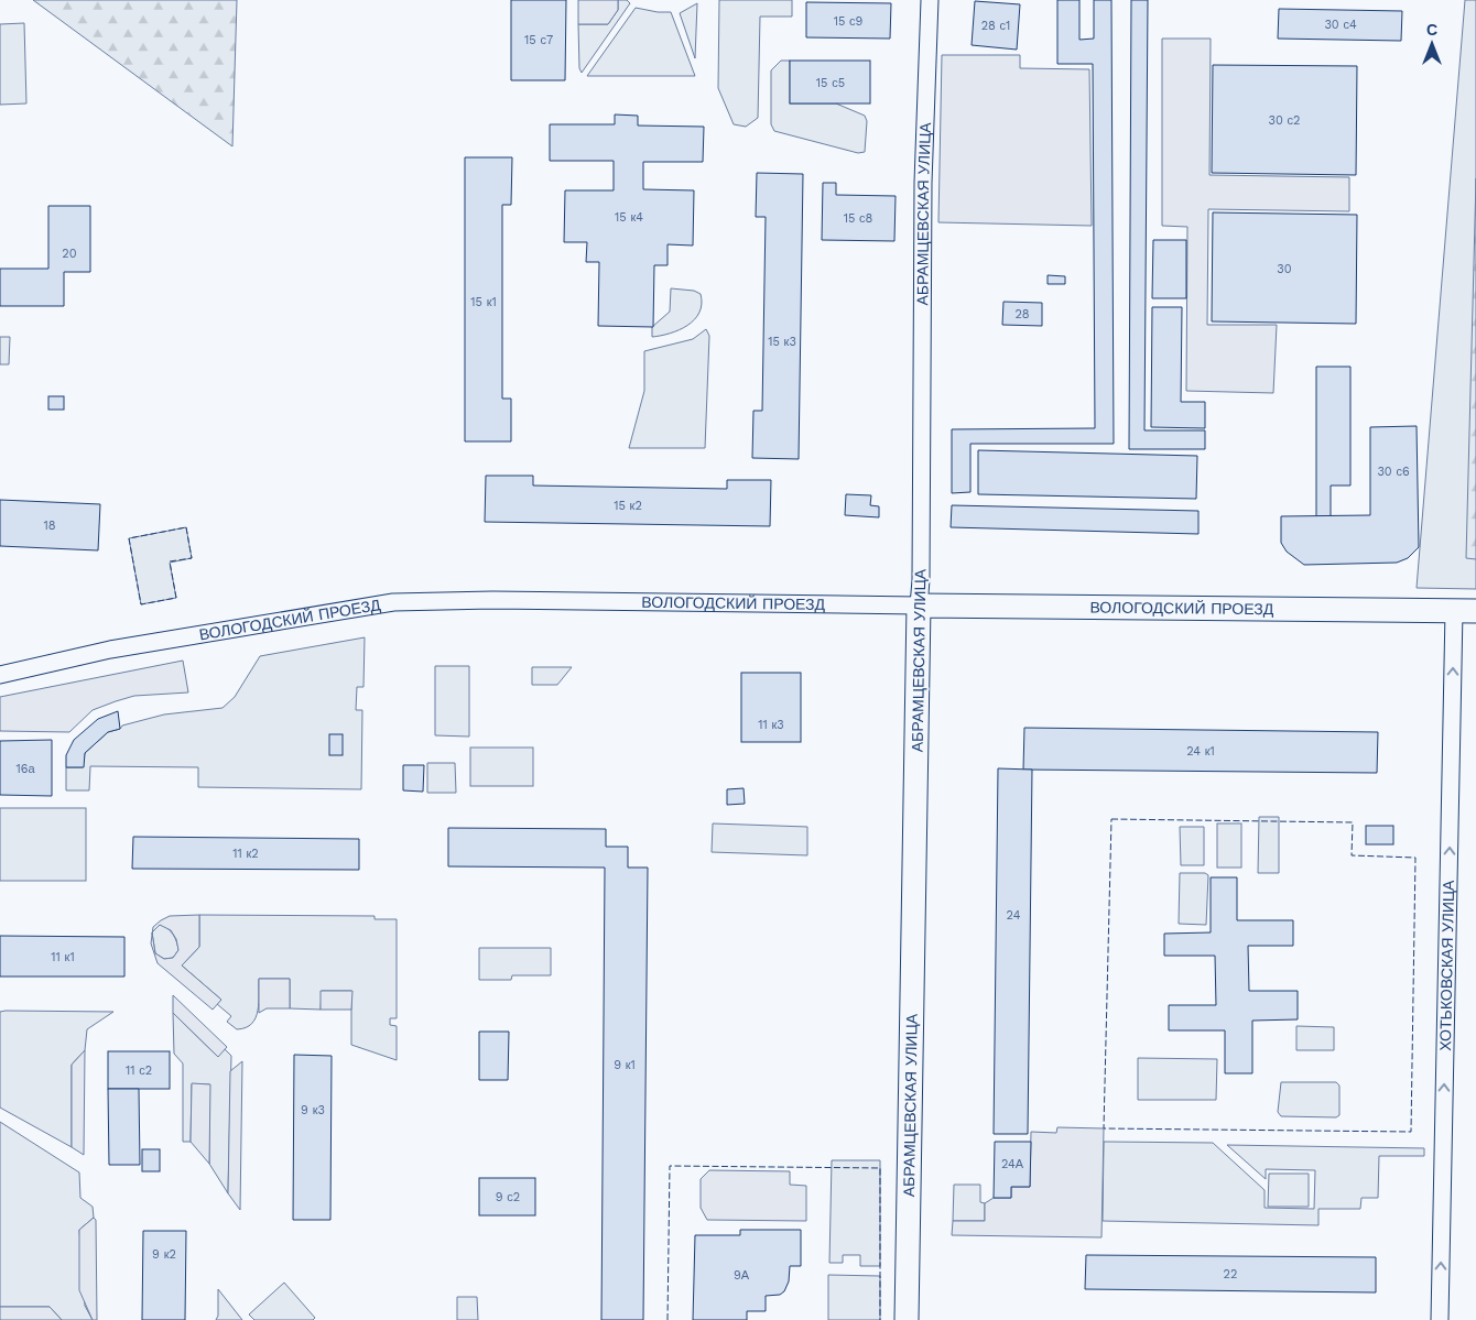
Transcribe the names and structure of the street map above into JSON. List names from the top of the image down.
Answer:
{
  "streets": {
    "street": ["АБРАМЦЕВСКАЯ УЛИЦА", "ВОЛОГОДСКИЙ ПРОЕЗД", "ХОТЬКОВСКАЯ УЛИЦА"]
  },
  "crossings": [
    ["АБРАМЦЕВСКАЯ УЛИЦА", "ВОЛОГОДСКИЙ ПРОЕЗД"],
    ["ВОЛОГОДСКИЙ ПРОЕЗД", "ХОТЬКОВСКАЯ УЛИЦА"]
  ],
  "one_way": ["ХОТЬКОВСКАЯ УЛИЦА"],
  "house_numbers": [
    "15 с9",
    "30 с4",
    "28 с1",
    "15 с7",
    "15 с5",
    "30 с2",
    "15 к4",
    "15 с8",
    "20",
    "30",
    "15 к1",
    "28",
    "15 к3",
    "30 с6",
    "15 к2",
    "18",
    "11 к3",
    "24 к1",
    "16а",
    "11 к2",
    "24",
    "11 к1",
    "9 к1",
    "11 с2",
    "9 к3",
    "24А",
    "9 с2",
    "9 к2",
    "22",
    "9А"
  ],
  "north": "top"
}
